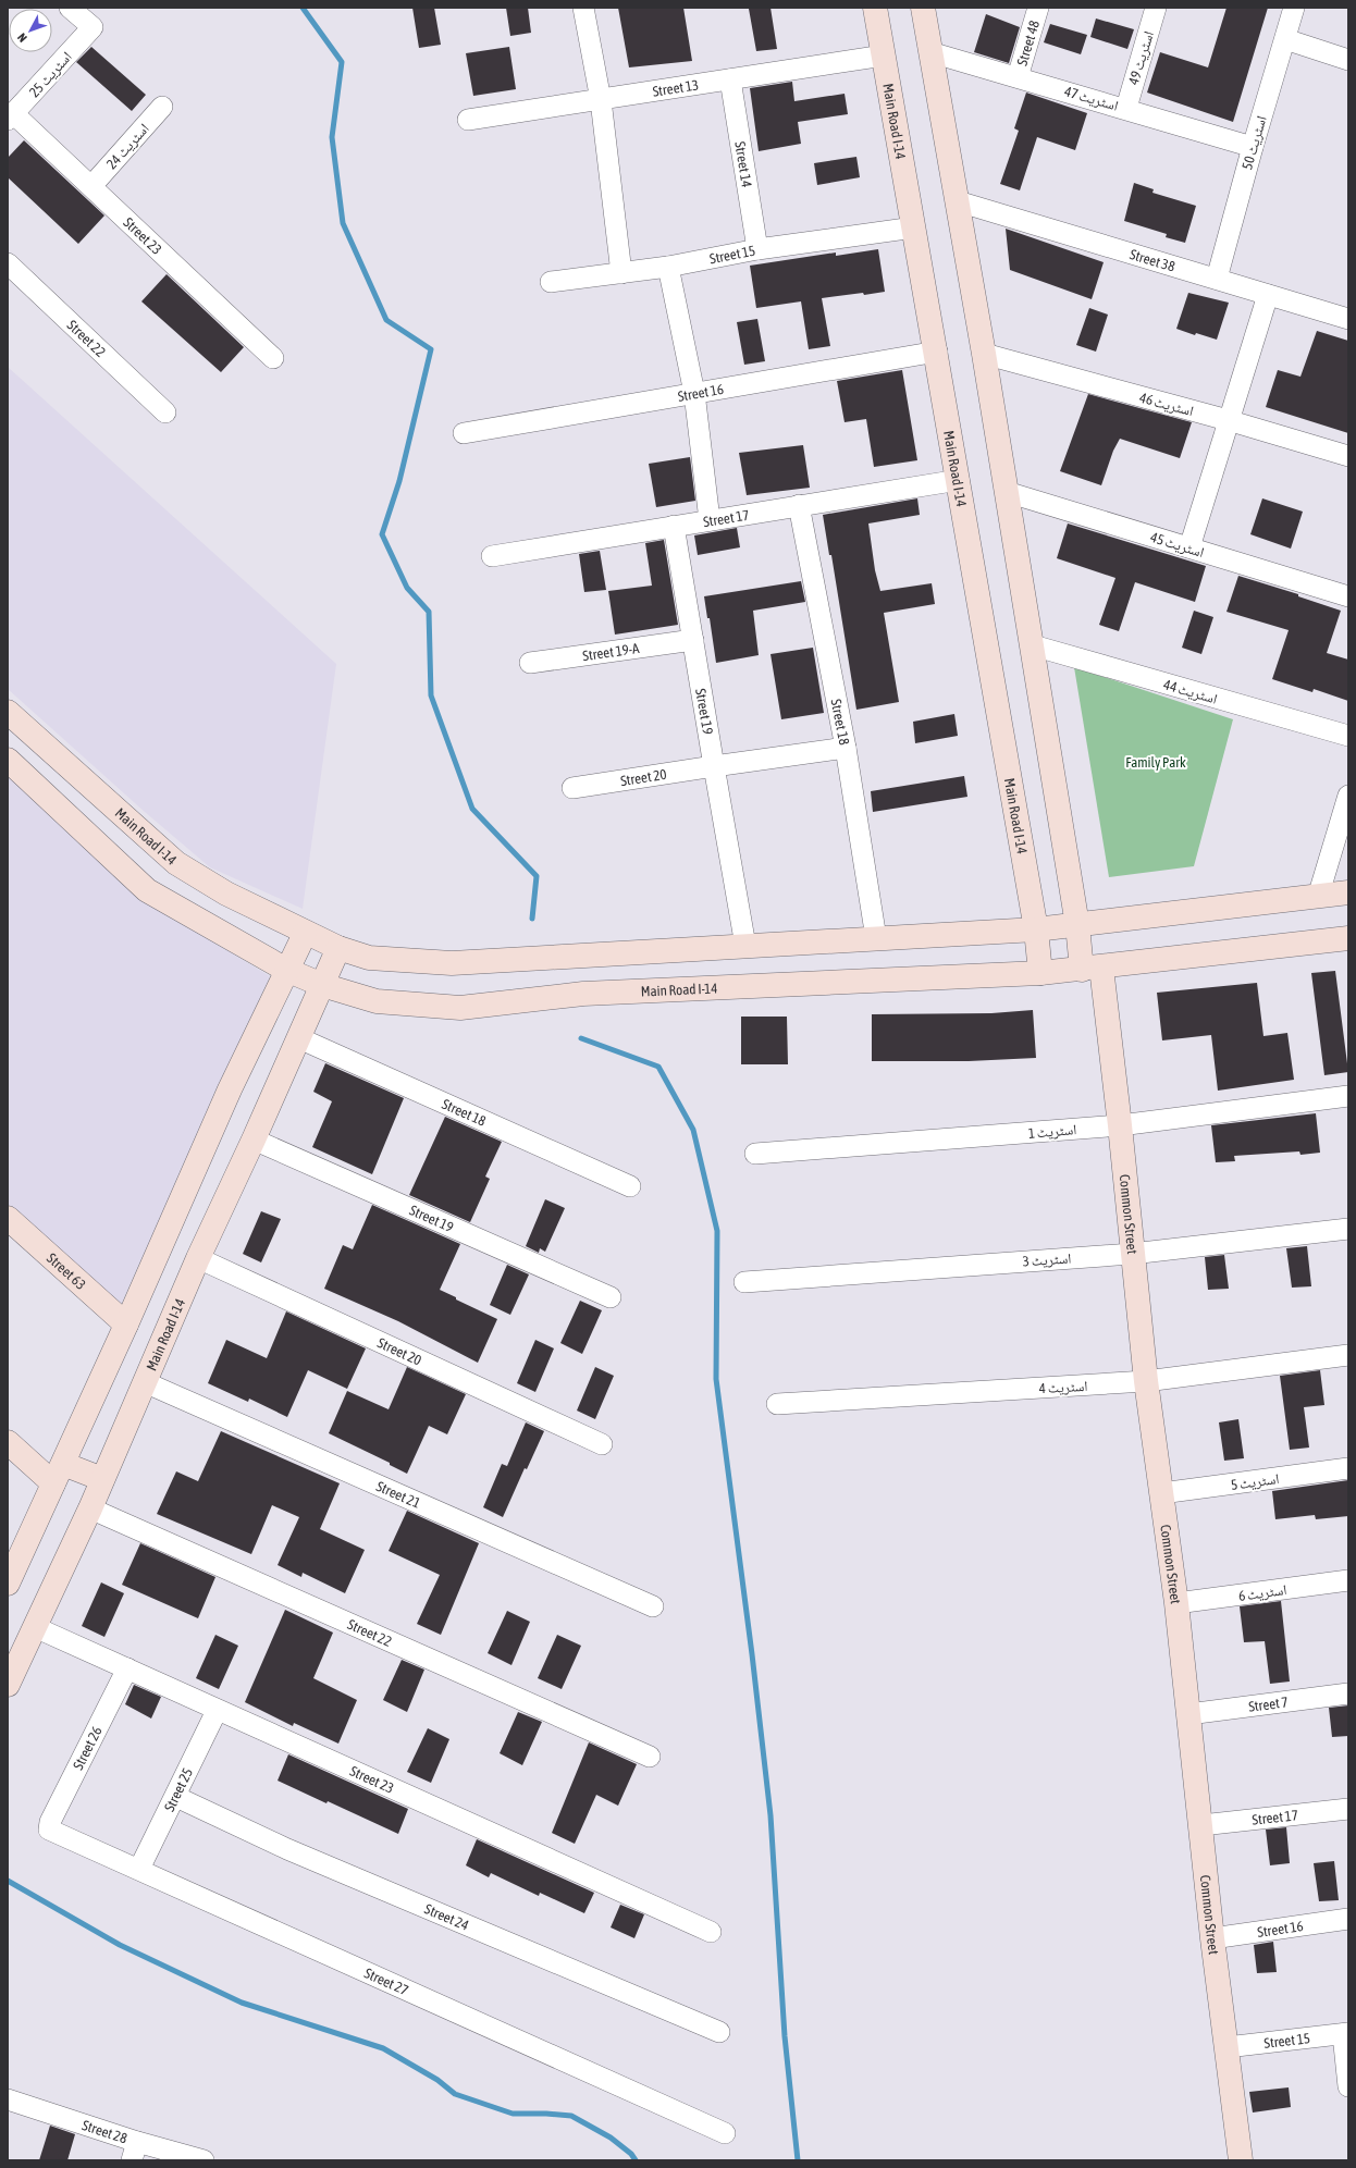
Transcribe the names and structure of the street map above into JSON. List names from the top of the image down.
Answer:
{
  "streets": {
    "main road": ["Main Road I-14", "Common Street", "Street 63"],
    "street": [
      "Street 48",
      "اسٹریٹ 49",
      "اسٹریٹ 25",
      "Street 13",
      "اسٹریٹ 47",
      "اسٹریٹ 50",
      "اسٹریٹ 24",
      "Street 14",
      "Street 23",
      "Street 15",
      "Street 38",
      "Street 22",
      "Street 16",
      "اسٹریٹ 46",
      "Street 17",
      "اسٹریٹ 45",
      "Street 19-A",
      "اسٹریٹ 44",
      "Street 19",
      "Street 18",
      "Street 20",
      "اسٹریٹ 1",
      "اسٹریٹ 3",
      "اسٹریٹ 4",
      "اسٹریٹ 5",
      "Street 21",
      "اسٹریٹ 6",
      "Street 7",
      "Street 26",
      "Street 25",
      "Street 24",
      "Street 27",
      "Street 28"
    ]
  },
  "crossings": [
    ["Street 48", "اسٹریٹ 47"],
    ["اسٹریٹ 49", "اسٹریٹ 47"],
    ["اسٹریٹ 25", "Street 23"],
    ["Street 13", "Main Road I-14"],
    ["Street 13", "Street 14"],
    ["اسٹریٹ 47", "اسٹریٹ 50"],
    ["Main Road I-14", "Street 23"],
    ["Main Road I-14", "Street 15"],
    ["Main Road I-14", "Street 22"],
    ["Main Road I-14", "Street 16"],
    ["Main Road I-14", "Street 17"],
    ["Main Road I-14", "Street 19"],
    ["Main Road I-14", "Street 18"],
    ["Main Road I-14", "Street 20"],
    ["Main Road I-14", "Common Street"],
    ["Main Road I-14", "Street 21"],
    ["اسٹریٹ 50", "Street 38"],
    ["اسٹریٹ 24", "Street 23"],
    ["Street 14", "Street 15"],
    ["Street 23", "Street 26"],
    ["Street 23", "Street 25"],
    ["Street 15", "Common Street"],
    ["Street 16", "Common Street"],
    ["Street 17", "Street 19"],
    ["Street 17", "Street 18"],
    ["Street 17", "Common Street"],
    ["Street 19-A", "Street 19"],
    ["Street 19", "Street 20"],
    ["اسٹریٹ 1", "Common Street"],
    ["Common Street", "اسٹریٹ 3"],
    ["Common Street", "اسٹریٹ 4"],
    ["Common Street", "اسٹریٹ 5"],
    ["Common Street", "اسٹریٹ 6"],
    ["Common Street", "Street 7"],
    ["Street 26", "Street 27"],
    ["Street 25", "Street 24"],
    ["Street 25", "Street 27"]
  ],
  "parks": ["Family Park"],
  "north": "bottom left"
}
